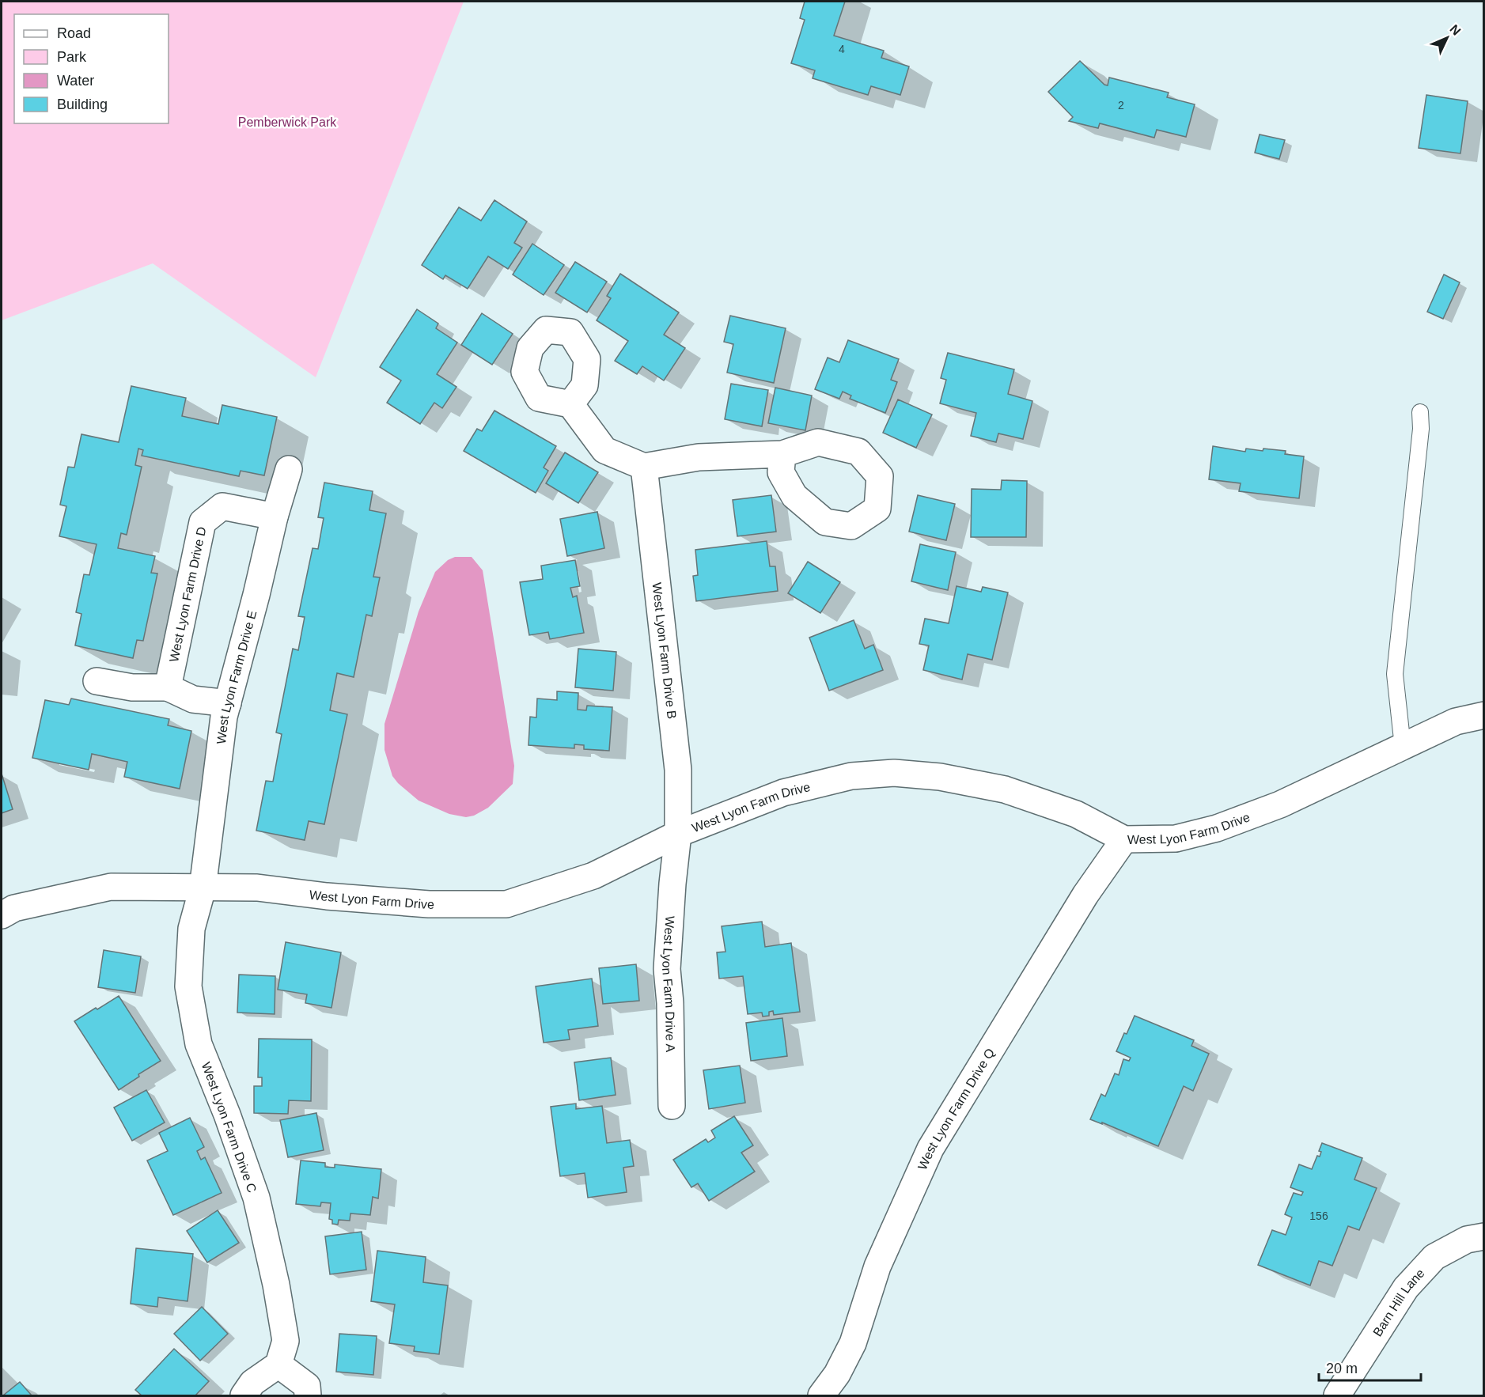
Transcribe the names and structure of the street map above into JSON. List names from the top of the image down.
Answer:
{
  "streets": {
    "street": [
      "West Lyon Farm Drive D",
      "West Lyon Farm Drive B",
      "West Lyon Farm Drive E",
      "West Lyon Farm Drive",
      "West Lyon Farm Drive A",
      "West Lyon Farm Drive Q",
      "West Lyon Farm Drive C",
      "Barn Hill Lane"
    ]
  },
  "crossings": [
    ["West Lyon Farm Drive D", "West Lyon Farm Drive E"],
    ["West Lyon Farm Drive B", "West Lyon Farm Drive"],
    ["West Lyon Farm Drive B", "West Lyon Farm Drive A"],
    ["West Lyon Farm Drive E", "West Lyon Farm Drive"],
    ["West Lyon Farm Drive E", "West Lyon Farm Drive C"],
    ["West Lyon Farm Drive", "West Lyon Farm Drive A"],
    ["West Lyon Farm Drive", "West Lyon Farm Drive Q"],
    ["West Lyon Farm Drive", "West Lyon Farm Drive C"]
  ],
  "parks": ["Pemberwick Park"],
  "house_numbers": ["4", "2", "156"],
  "legend": [
    "Road",
    "Park",
    "Water",
    "Building"
  ],
  "scale_bar": "20 m",
  "north": "top right"
}
